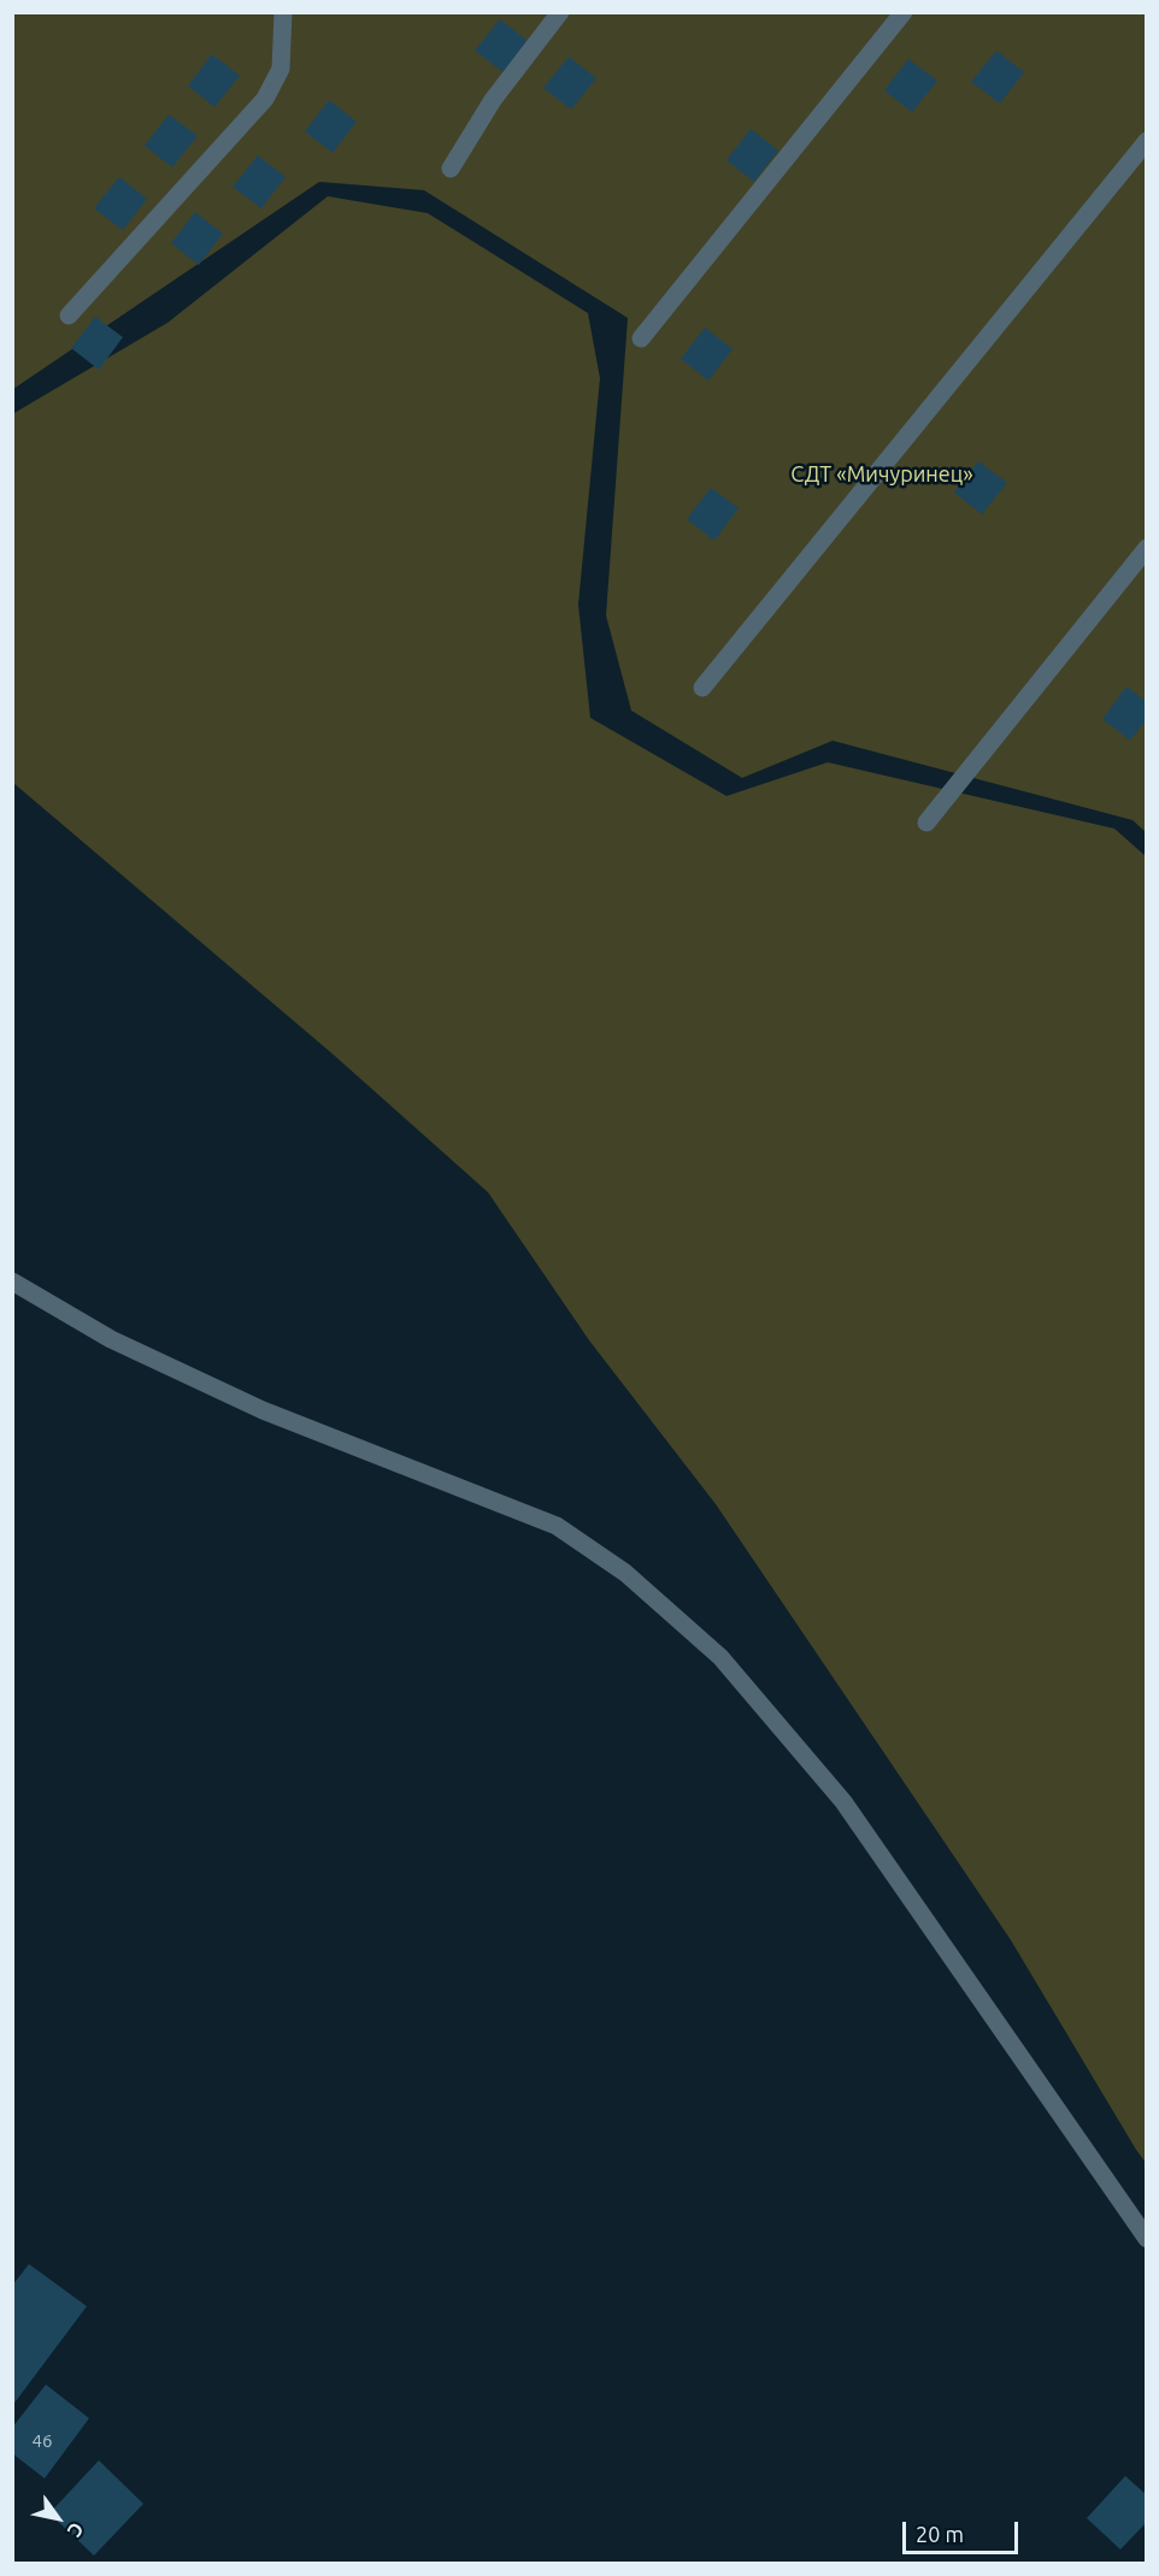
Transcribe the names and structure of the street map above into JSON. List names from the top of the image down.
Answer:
{
  "parks": ["СДТ «Мичуринец»"],
  "house_numbers": ["46"],
  "scale_bar": "20 m",
  "north": "bottom right"
}
